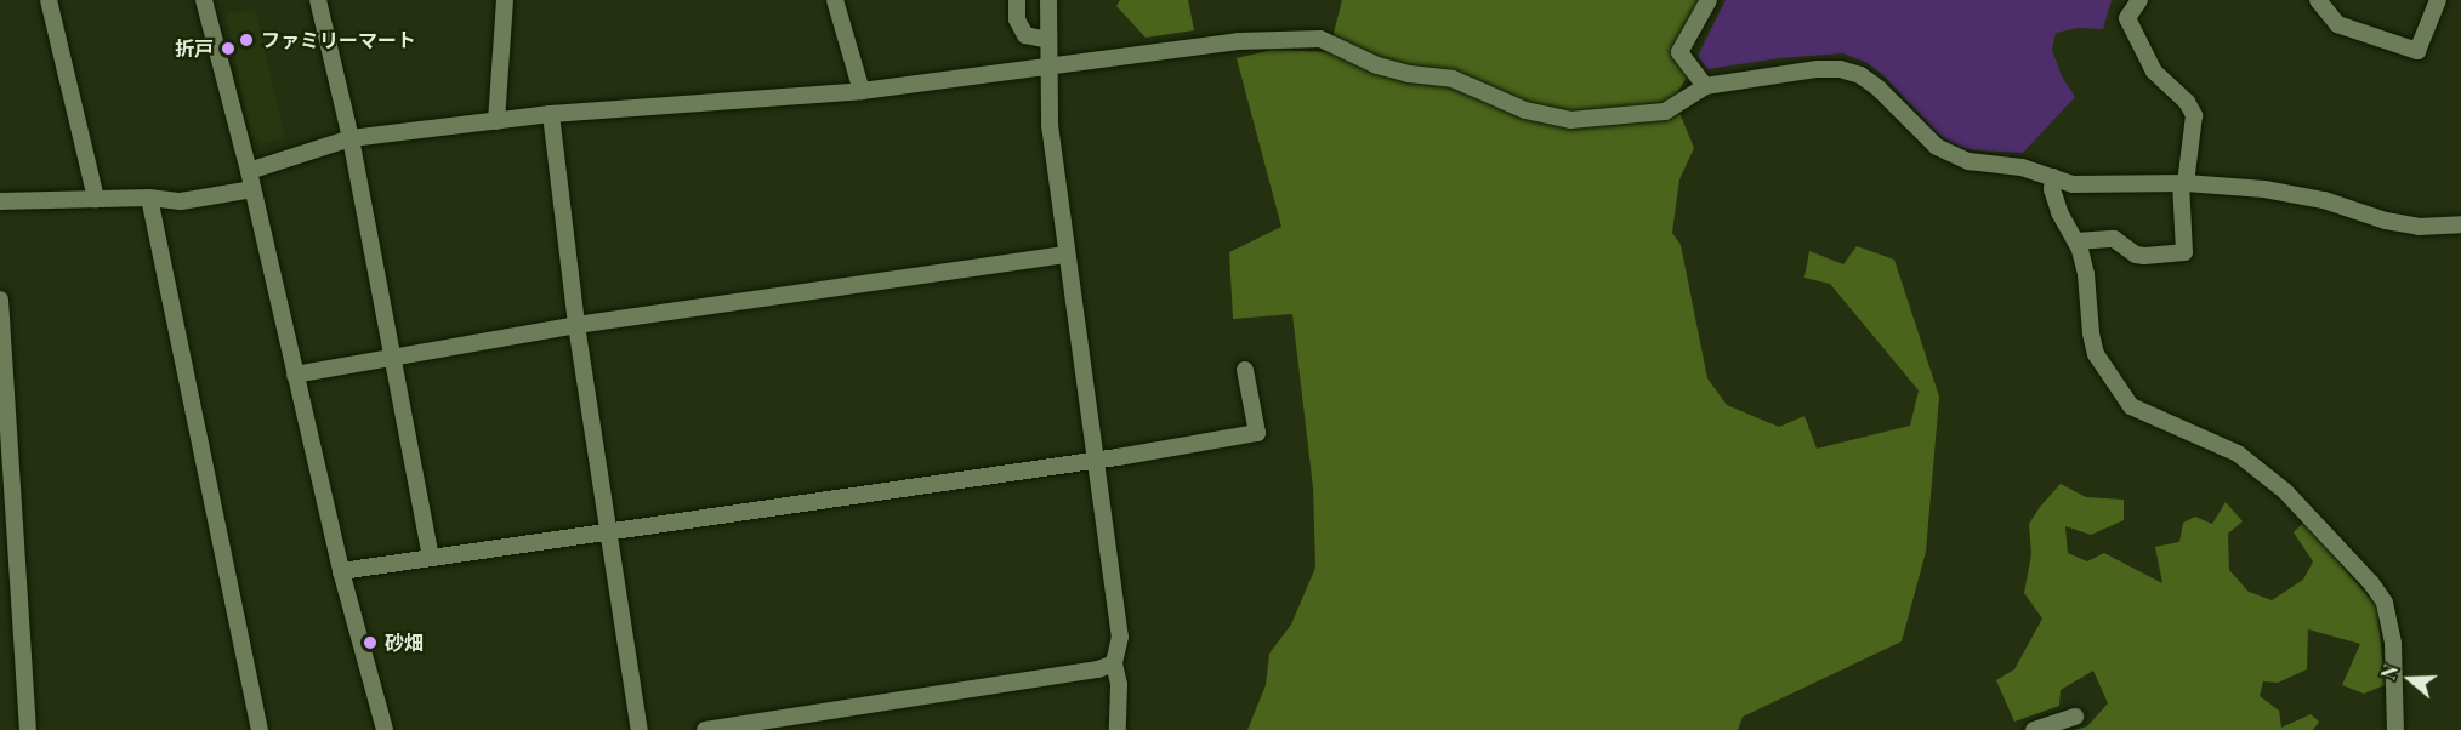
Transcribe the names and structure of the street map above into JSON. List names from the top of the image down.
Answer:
{
  "places": ["ファミリーマート", "折戸", "砂畑"],
  "north": "left"
}
